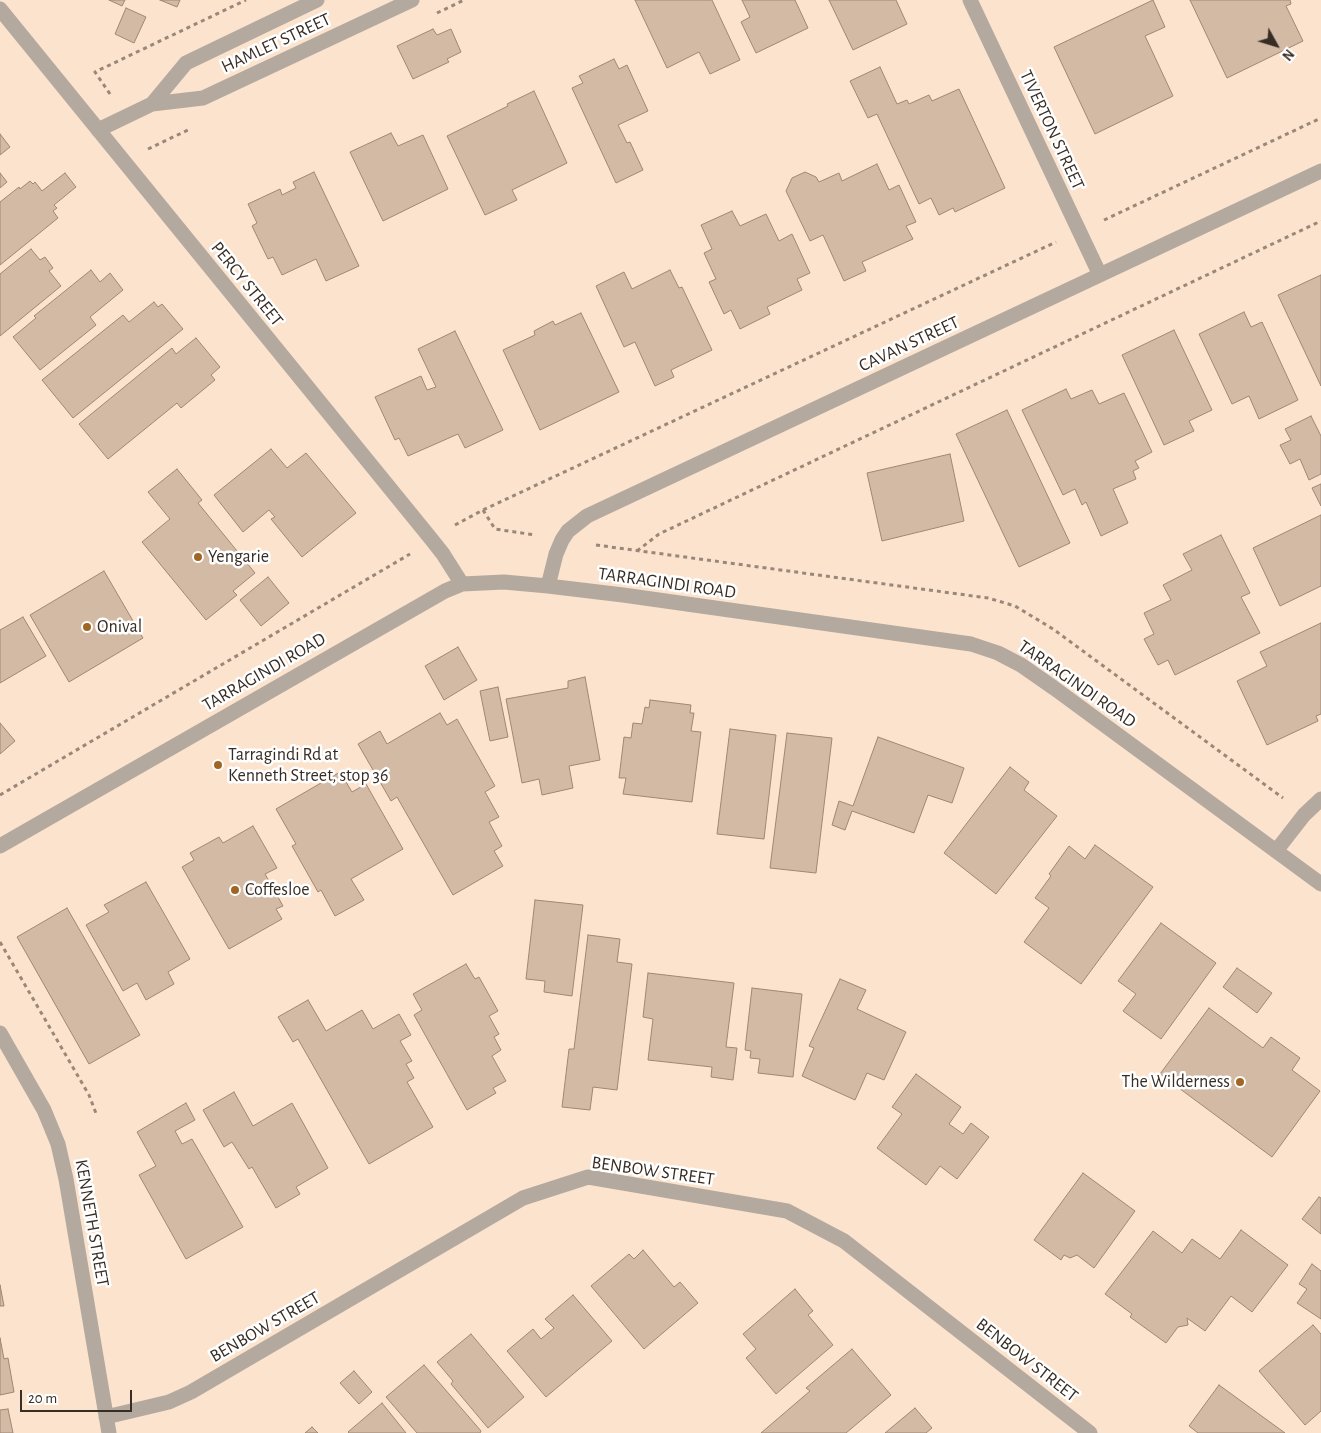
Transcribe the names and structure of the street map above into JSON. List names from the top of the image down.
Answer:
{
  "streets": {
    "street": [
      "HAMLET STREET",
      "TIVERTON STREET",
      "PERCY STREET",
      "CAVAN STREET",
      "TARRAGINDI ROAD",
      "BENBOW STREET",
      "KENNETH STREET"
    ]
  },
  "crossings": [
    ["HAMLET STREET", "PERCY STREET"],
    ["TIVERTON STREET", "CAVAN STREET"],
    ["PERCY STREET", "TARRAGINDI ROAD"],
    ["CAVAN STREET", "TARRAGINDI ROAD"],
    ["BENBOW STREET", "KENNETH STREET"]
  ],
  "places": [
    "Yengarie",
    "Onival",
    "Tarragindi Rd at Kenneth Street, stop 36",
    "Coffesloe",
    "The Wilderness"
  ],
  "scale_bar": "20 m",
  "north": "bottom right"
}
